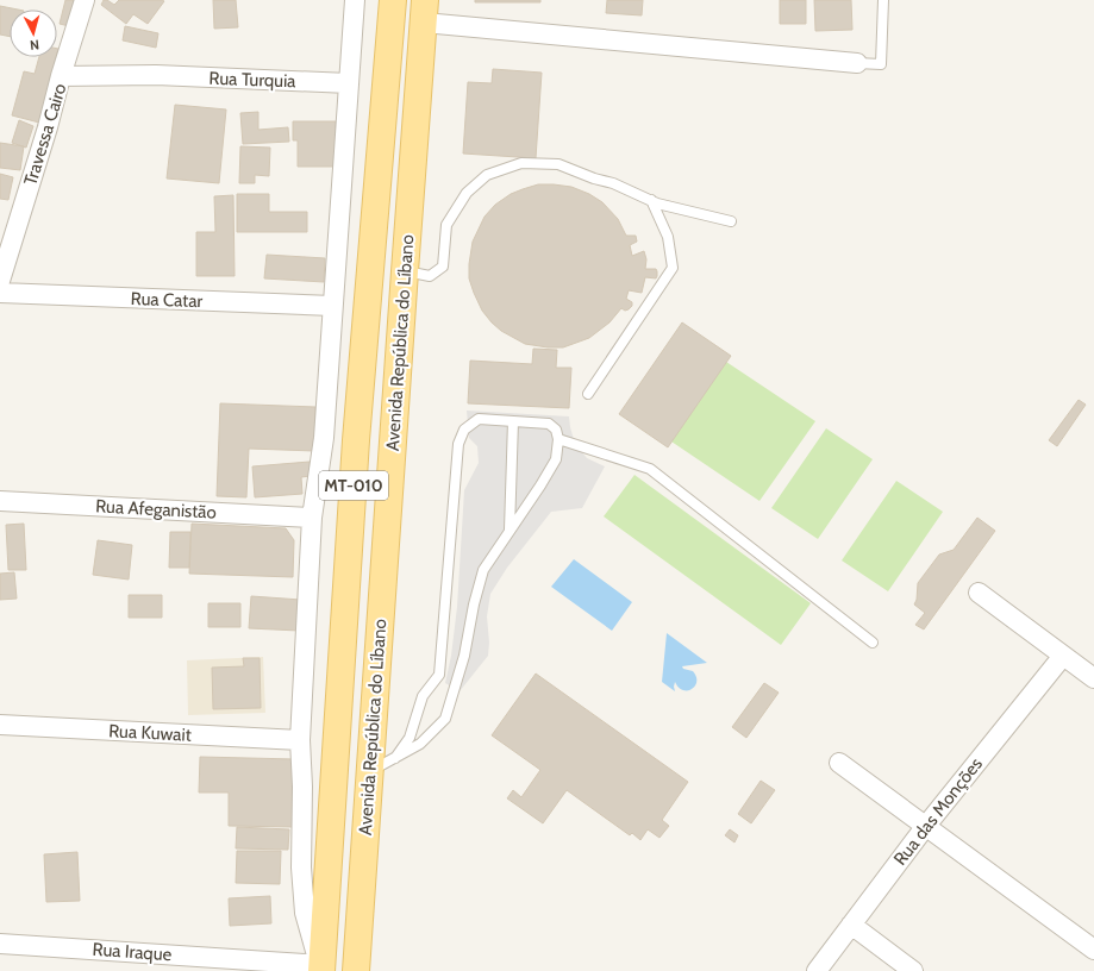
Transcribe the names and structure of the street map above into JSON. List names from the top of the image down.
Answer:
{
  "streets": {
    "main road": ["Avenida República do Líbano", "MT-010"],
    "street": [
      "Rua Turquia",
      "Travessa Cairo",
      "Rua Catar",
      "Rua Afeganistão",
      "Rua Kuwait",
      "Rua das Monções",
      "Rua Iraque"
    ]
  },
  "crossings": [
    ["Rua Turquia", "Travessa Cairo"],
    ["Avenida República do Líbano", "Rua Iraque"]
  ],
  "north": "bottom"
}
